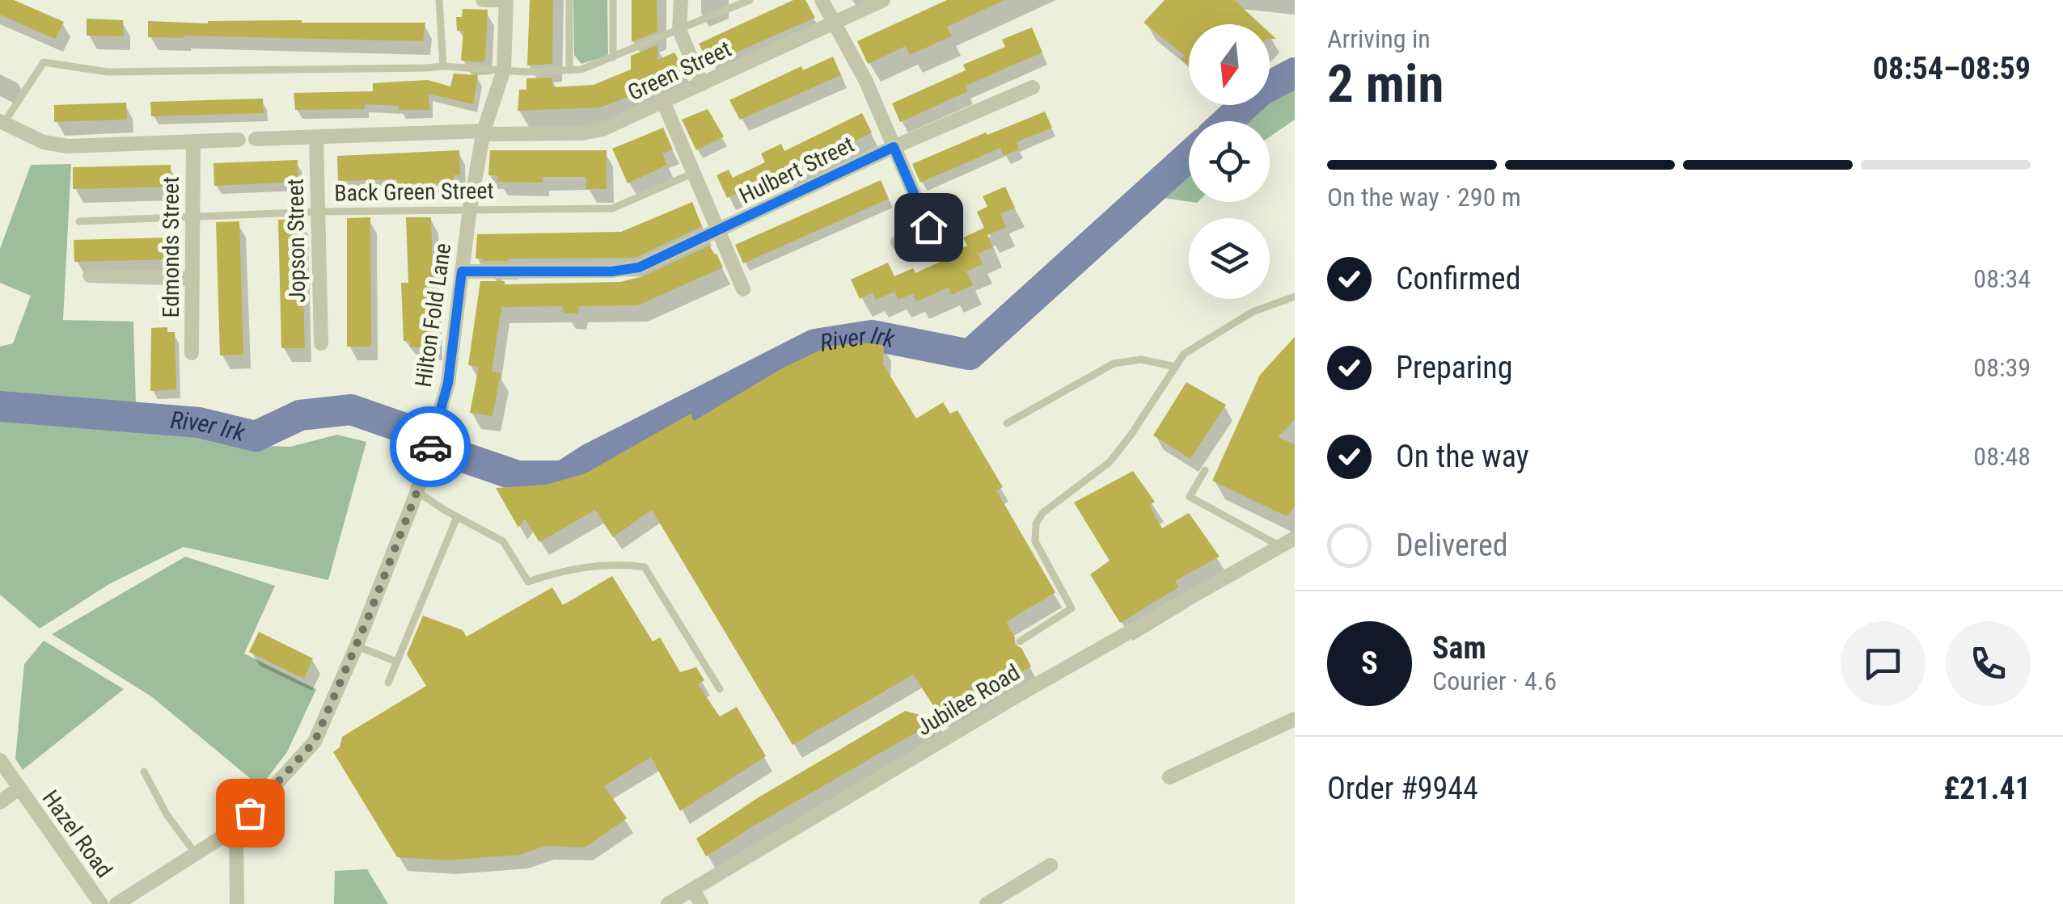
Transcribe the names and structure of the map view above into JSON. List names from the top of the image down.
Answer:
{
  "streets": {
    "street": [
      "Green Street",
      "Hulbert Street",
      "Jopson Street",
      "Edmonds Street",
      "Hilton Fold Lane",
      "Jubilee Road",
      "Hazel Road"
    ],
    "lane": ["Back Green Street"]
  },
  "crossings": [
    ["Green Street", "Jopson Street"],
    ["Green Street", "Hilton Fold Lane"],
    ["Hulbert Street", "Hilton Fold Lane"],
    ["Back Green Street", "Jopson Street"],
    ["Back Green Street", "Edmonds Street"],
    ["Back Green Street", "Hilton Fold Lane"]
  ],
  "water": ["River Irk"],
  "north": "bottom",
  "page": {
    "heading": ["2 min", "Arriving in", "08:54–08:59"],
    "panel": [
      "Sam",
      "Courier · 4.6",
      "Order #9944",
      "£21.41"
    ],
    "bar": "On the way · 290 m",
    "list": [
      ["Confirmed", "08:34"],
      ["Preparing", "08:39"],
      ["On the way", "08:48"],
      "Delivered"
    ],
    "round": "S"
  }
}
